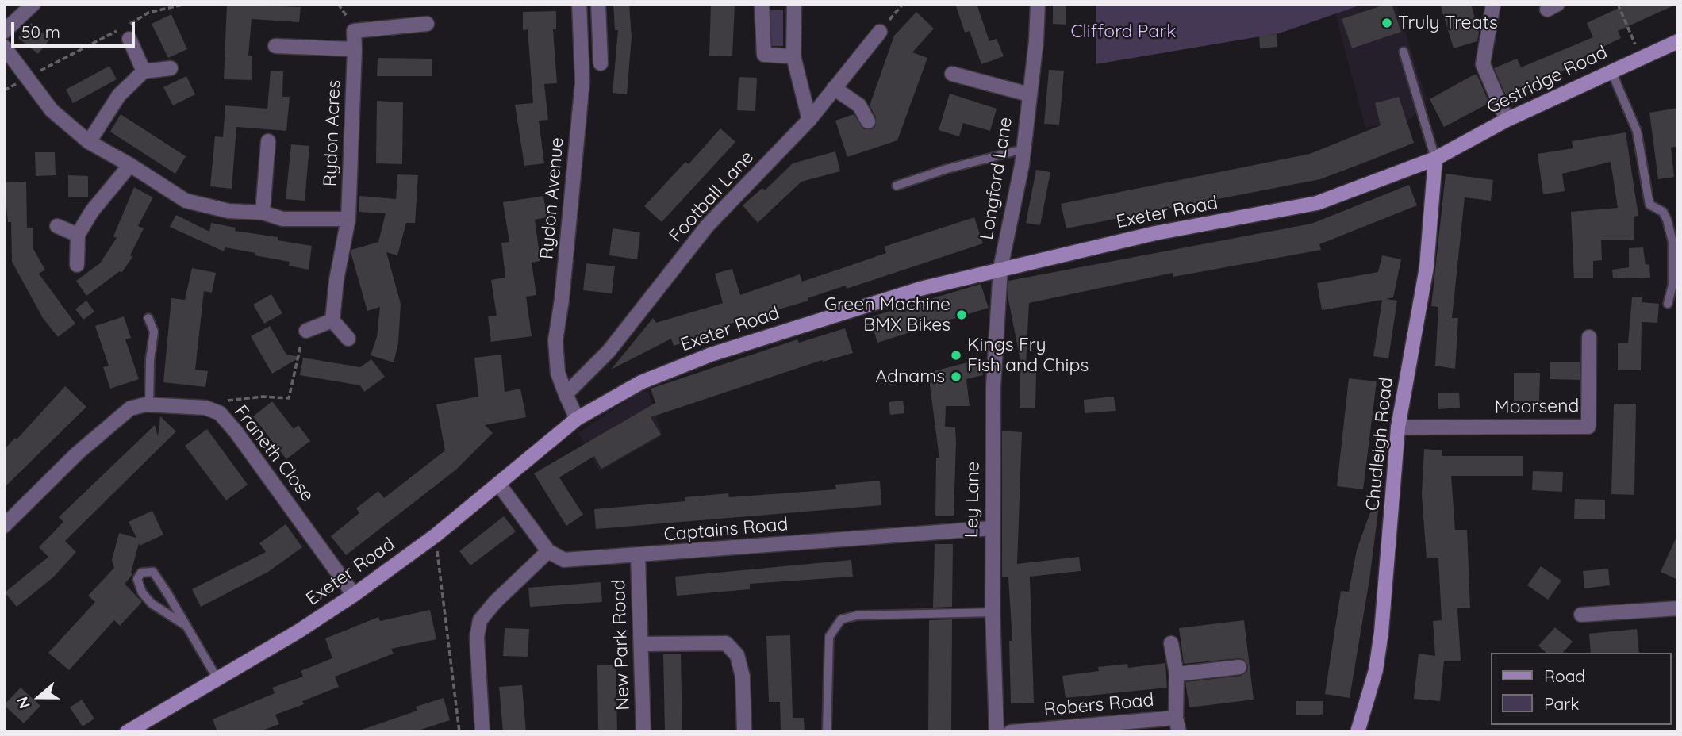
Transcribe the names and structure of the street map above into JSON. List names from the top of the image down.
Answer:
{
  "streets": {
    "main road": ["Gestridge Road", "Exeter Road", "Chudleigh Road"],
    "street": [
      "Rydon Acres",
      "Longford Lane",
      "Football Lane",
      "Rydon Avenue",
      "Moorsend",
      "Franeth Close",
      "Ley Lane",
      "Captains Road",
      "New Park Road",
      "Robers Road"
    ]
  },
  "crossings": [
    ["Gestridge Road", "Exeter Road"],
    ["Gestridge Road", "Chudleigh Road"],
    ["Longford Lane", "Exeter Road"],
    ["Longford Lane", "Ley Lane"],
    ["Football Lane", "Rydon Avenue"],
    ["Exeter Road", "Chudleigh Road"],
    ["Exeter Road", "Franeth Close"],
    ["Exeter Road", "Ley Lane"],
    ["Moorsend", "Chudleigh Road"],
    ["Ley Lane", "Captains Road"],
    ["Captains Road", "New Park Road"]
  ],
  "parks": ["Clifford Park"],
  "places": [
    "Truly Treats",
    "Green Machine BMX Bikes",
    "Kings Fry Fish and Chips",
    "Adnams"
  ],
  "legend": ["Road", "Park"],
  "scale_bar": "50 m",
  "north": "left"
}
